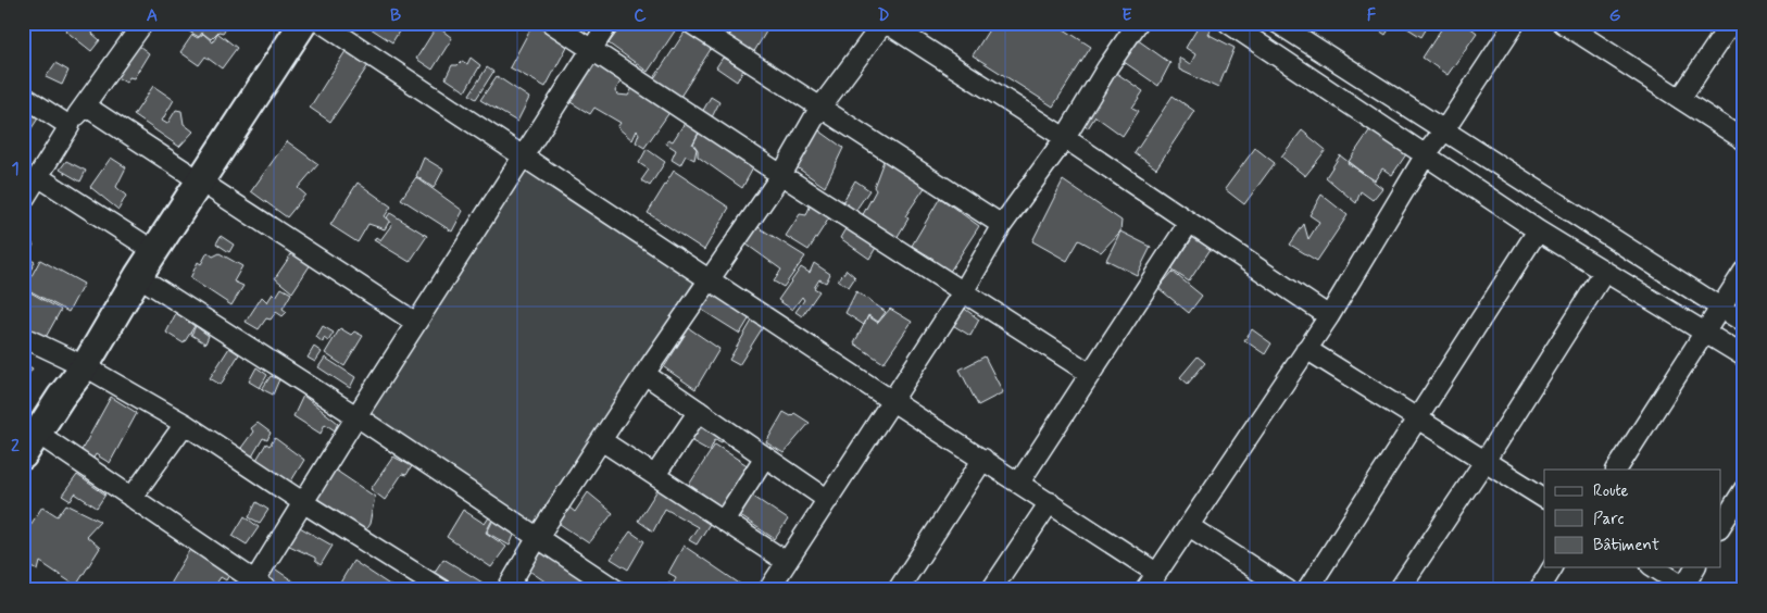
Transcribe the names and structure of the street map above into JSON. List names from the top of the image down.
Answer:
{
  "legend": ["Route", "Parc", "Bâtiment"],
  "grid": {
    "columns": [
      "A",
      "B",
      "C",
      "D",
      "E",
      "F",
      "G"
    ],
    "rows": ["1", "2"]
  }
}
